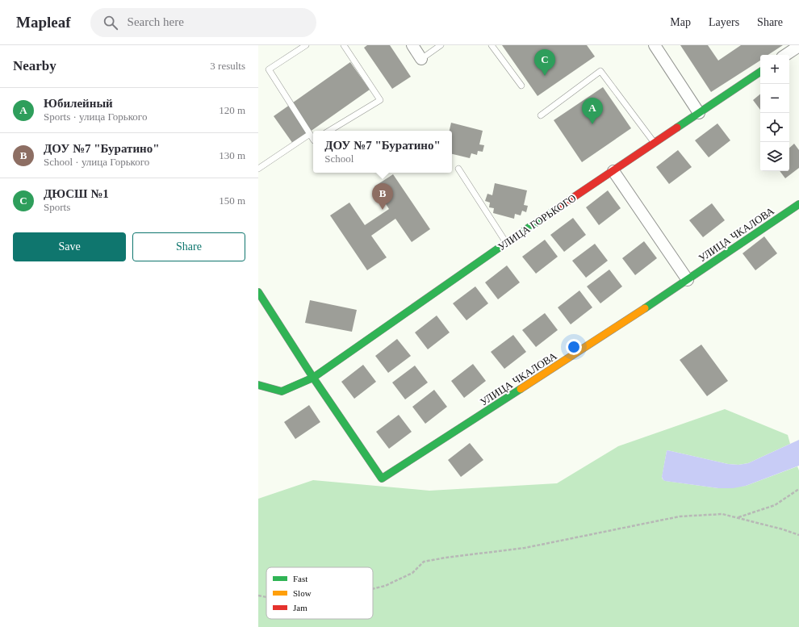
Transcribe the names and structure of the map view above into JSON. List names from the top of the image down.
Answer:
{
  "streets": {
    "street": ["УЛИЦА ГОРЬКОГО", "УЛИЦА ЧКАЛОВА"]
  },
  "crossings": [
    ["УЛИЦА ГОРЬКОГО", "УЛИЦА ЧКАЛОВА"]
  ],
  "legend": ["Fast", "Slow", "Jam"],
  "page": {
    "header": "Mapleaf",
    "search": "Search here",
    "nav": ["Map", "Layers", "Share"],
    "heading": ["Nearby", "3 results"],
    "pins": ["C", "A", "B"],
    "map_buttons": ["+", "−"],
    "list": [
      {
        "mark": "A",
        "name": "Юбилейный",
        "note": "Sports · улица Горького",
        "value": "120 m"
      },
      {
        "mark": "B",
        "name": "ДОУ №7 \"Буратино\"",
        "note": "School · улица Горького",
        "value": "130 m"
      },
      {
        "mark": "C",
        "name": "ДЮСШ №1",
        "note": "Sports",
        "value": "150 m"
      }
    ],
    "popup": ["ДОУ №7 \"Буратино\"", "School"],
    "buttons": ["Save", "Share"]
  }
}
